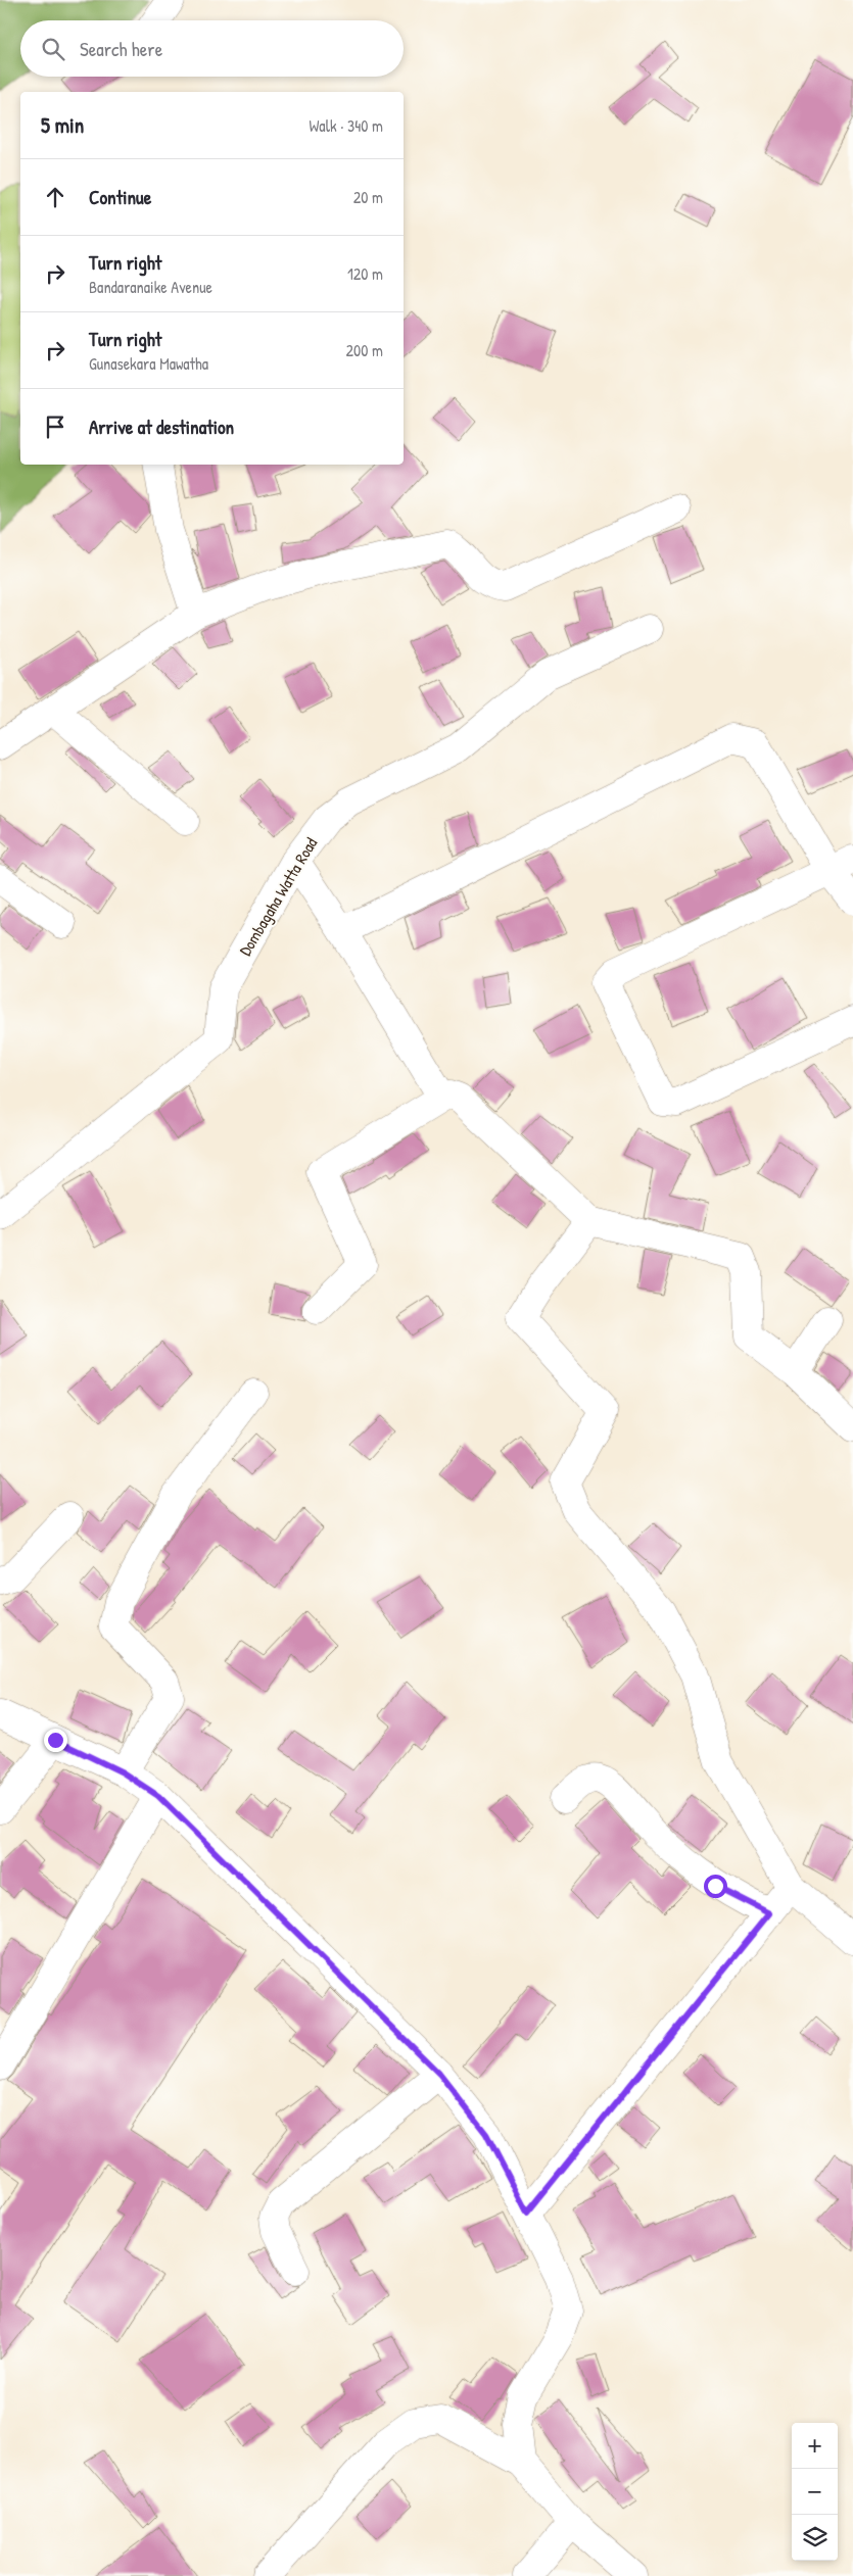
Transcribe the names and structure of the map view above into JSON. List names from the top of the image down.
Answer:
{
  "streets": {
    "street": ["Dombagaha Watta Road"]
  },
  "page": {
    "search": "Search here",
    "heading": ["5 min", "Walk · 340 m"],
    "list": [
      ["Continue", "20 m"],
      ["Turn right", "Bandaranaike Avenue", "120 m"],
      ["Turn right", "Gunasekara Mawatha", "200 m"],
      "Arrive at destination"
    ],
    "map_buttons": ["+", "−"]
  }
}
